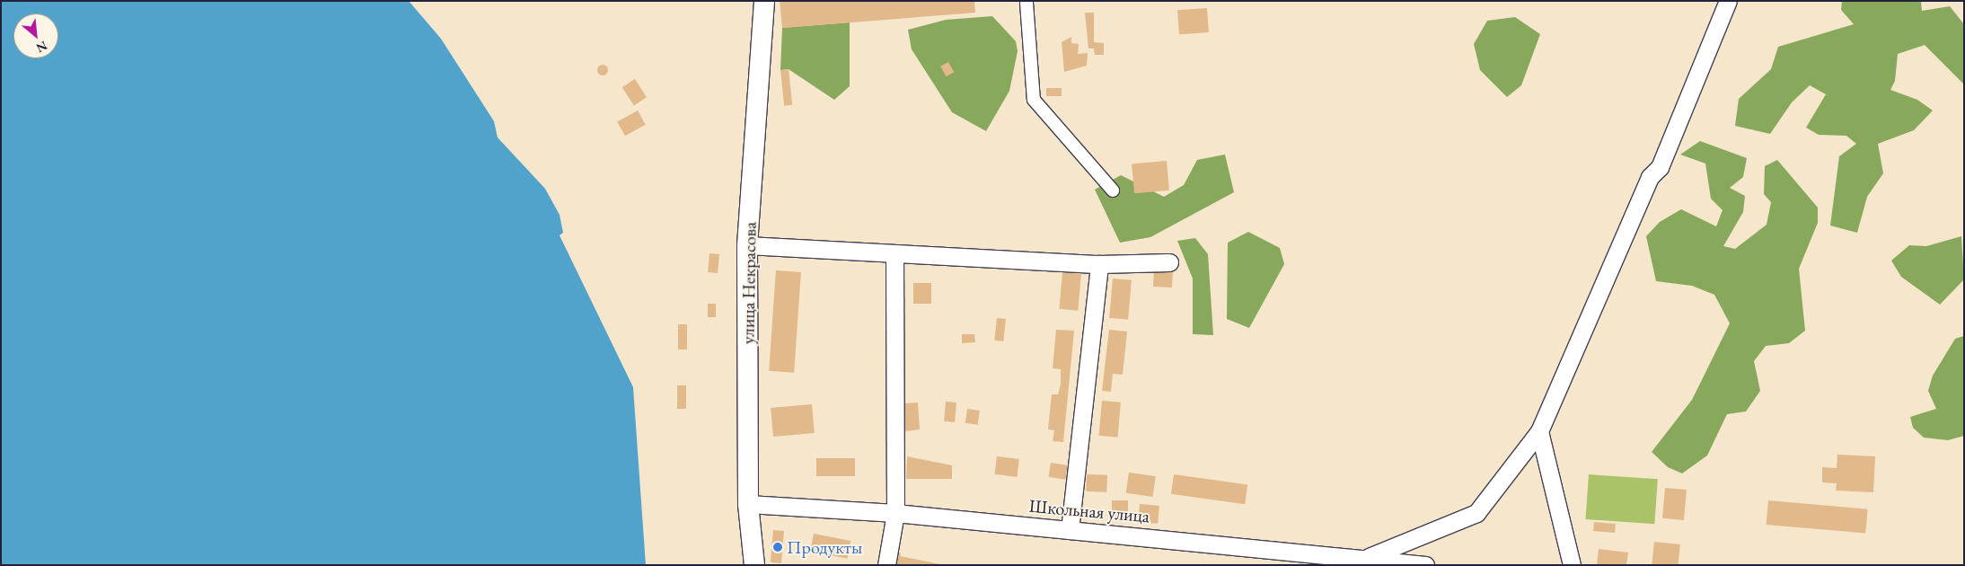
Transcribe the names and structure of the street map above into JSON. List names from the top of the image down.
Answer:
{
  "streets": {
    "street": ["улица Некрасова", "Школьная улица"]
  },
  "crossings": [
    ["улица Некрасова", "Школьная улица"]
  ],
  "places": ["Продукты"],
  "north": "bottom right"
}
